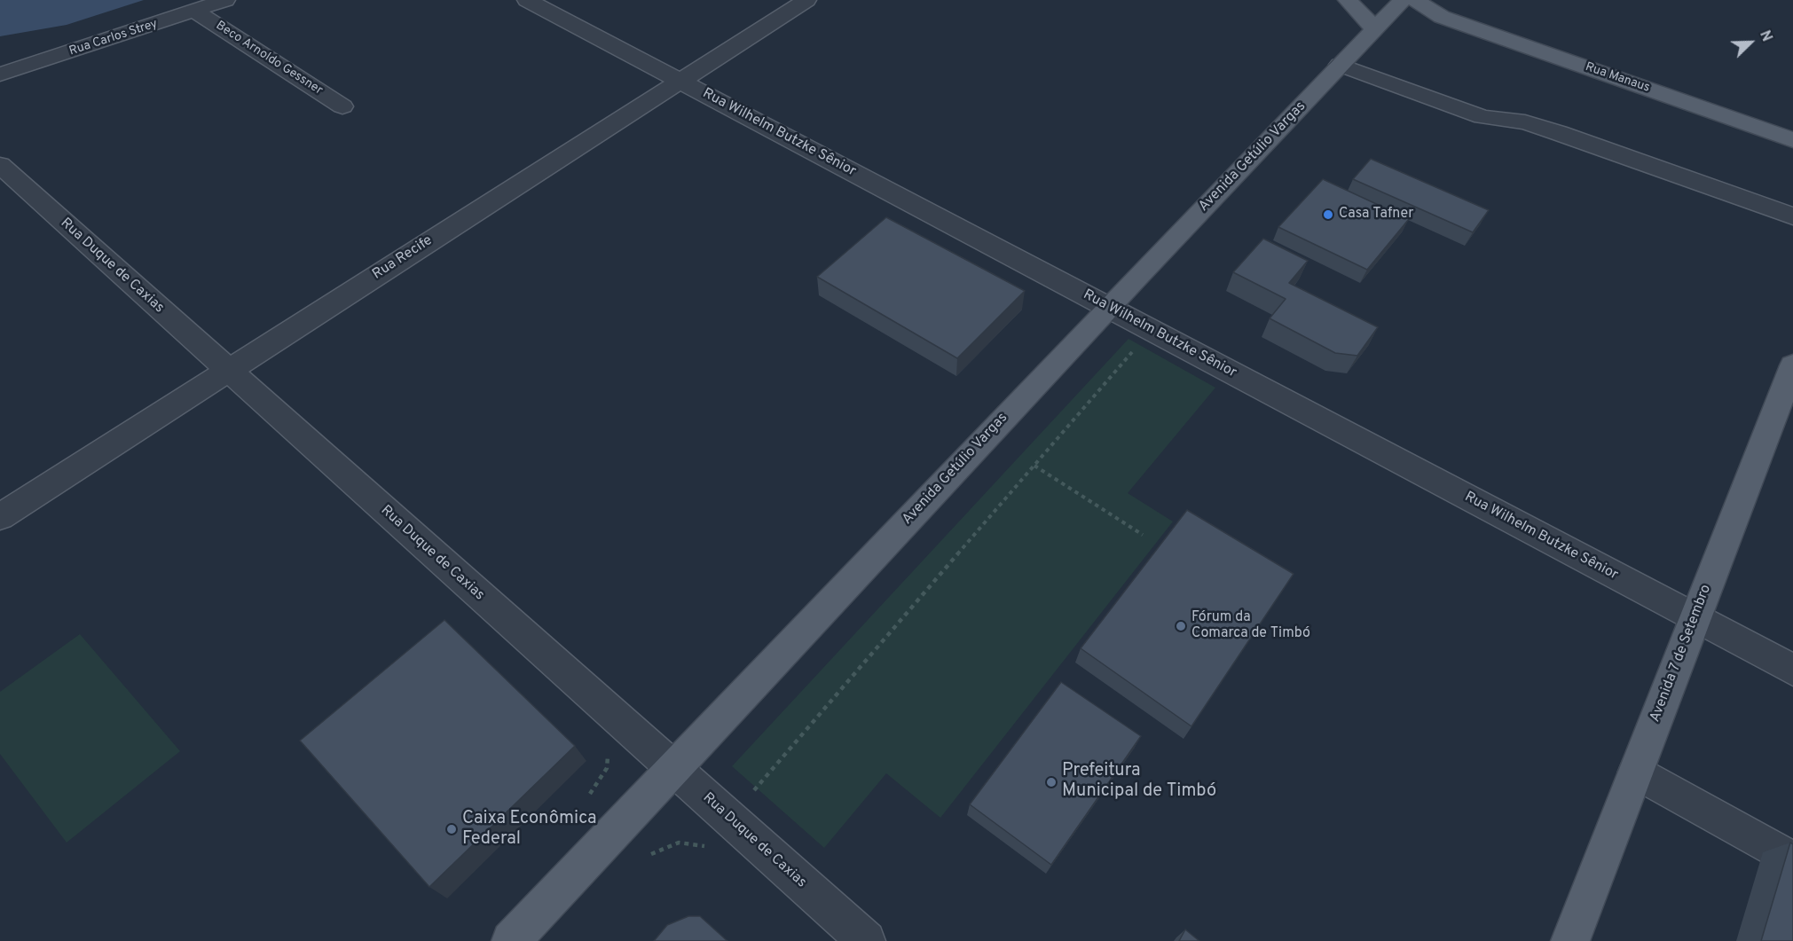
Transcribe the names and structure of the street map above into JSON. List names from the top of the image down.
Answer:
{
  "streets": {
    "main road": ["Rua Manaus", "Avenida Getúlio Vargas", "Avenida 7 de Setembro"],
    "street": [
      "Rua Carlos Strey",
      "Beco Arnoldo Gessner",
      "Rua Wilhelm Butzke Sênior",
      "Rua Recife",
      "Rua Duque de Caxias"
    ]
  },
  "crossings": [
    ["Rua Carlos Strey", "Beco Arnoldo Gessner"],
    ["Rua Manaus", "Avenida Getúlio Vargas"],
    ["Rua Wilhelm Butzke Sênior", "Avenida Getúlio Vargas"],
    ["Rua Wilhelm Butzke Sênior", "Rua Recife"],
    ["Rua Wilhelm Butzke Sênior", "Avenida 7 de Setembro"],
    ["Avenida Getúlio Vargas", "Rua Duque de Caxias"],
    ["Rua Recife", "Rua Duque de Caxias"]
  ],
  "places": [
    "Casa Tafner",
    "Fórum da Comarca de Timbó",
    "Prefeitura Municipal de Timbó",
    "Caixa Econômica Federal"
  ],
  "north": "top right"
}
